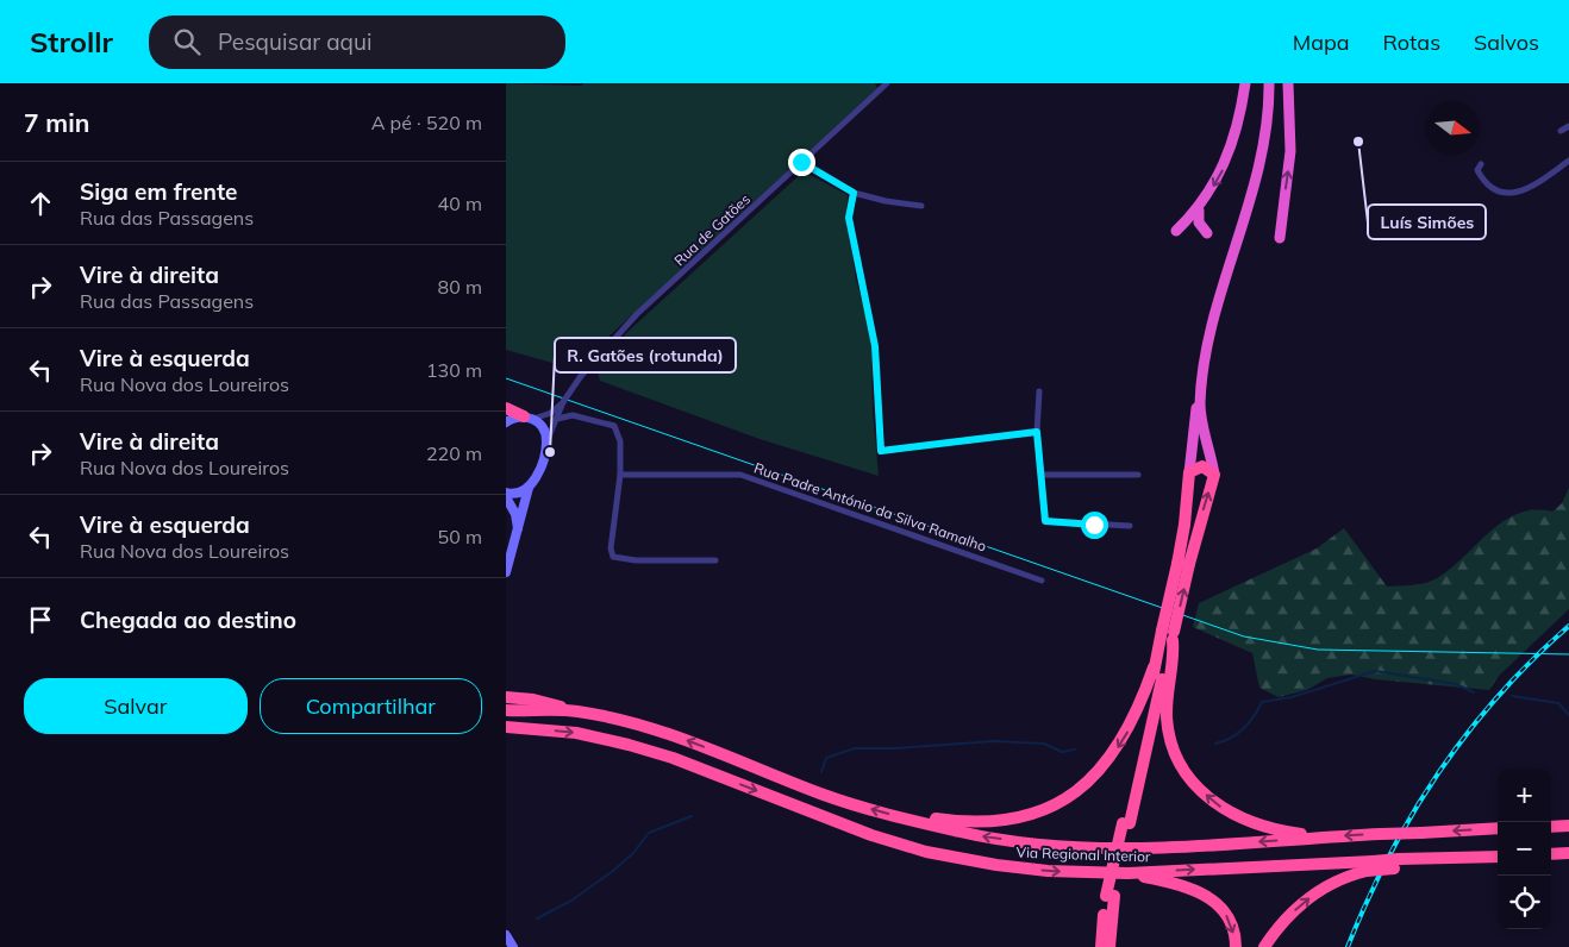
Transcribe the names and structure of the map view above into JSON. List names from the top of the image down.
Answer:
{
  "streets": {
    "highway": ["Via Regional Interior"],
    "street": ["Rua de Gatões", "Rua Padre António da Silva Ramalho"]
  },
  "places": ["Luís Simões", "R. Gatões (rotunda)"],
  "north": "right",
  "page": {
    "header": "Strollr",
    "search": "Pesquisar aqui",
    "nav": ["Mapa", "Rotas", "Salvos"],
    "heading": ["7 min", "A pé · 520 m"],
    "list": [
      ["Siga em frente", "Rua das Passagens", "40 m"],
      ["Vire à direita", "Rua das Passagens", "80 m"],
      ["Vire à esquerda", "Rua Nova dos Loureiros", "130 m"],
      ["Vire à direita", "Rua Nova dos Loureiros", "220 m"],
      ["Vire à esquerda", "Rua Nova dos Loureiros", "50 m"],
      "Chegada ao destino"
    ],
    "buttons": ["Salvar", "Compartilhar"],
    "map_buttons": ["+", "−"]
  }
}
